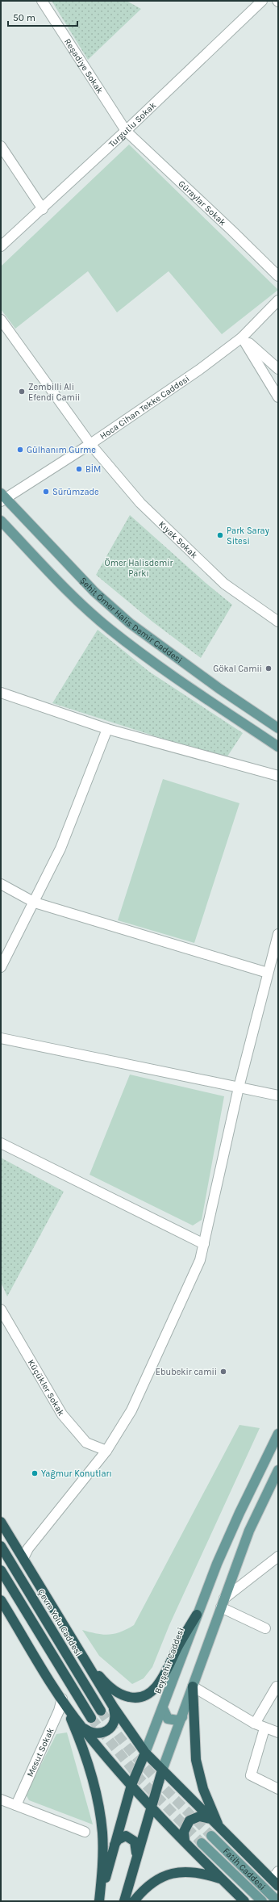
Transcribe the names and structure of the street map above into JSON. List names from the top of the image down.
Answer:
{
  "streets": {
    "highway": ["Çevre Yolu Caddesi", "Beyşehir Caddesi"],
    "main road": ["Şehit Ömer Halis Demir Caddesi", "Fatih Caddesi"],
    "street": [
      "Reşadiye Sokak",
      "Turgutlu Sokak",
      "Güraylar Sokak",
      "Hoca Cihan Tekke Caddesi",
      "Kıyak Sokak",
      "Küçükler Sokak",
      "Mesut Sokak"
    ]
  },
  "crossings": [
    ["Reşadiye Sokak", "Turgutlu Sokak"],
    ["Reşadiye Sokak", "Güraylar Sokak"],
    ["Turgutlu Sokak", "Güraylar Sokak"],
    ["Hoca Cihan Tekke Caddesi", "Kıyak Sokak"],
    ["Hoca Cihan Tekke Caddesi", "Şehit Ömer Halis Demir Caddesi"]
  ],
  "parks": ["Ömer Halisdemir Parkı"],
  "places": [
    "Zembilli Ali Efendi Camii",
    "Gülhanım Gurme",
    "BİM",
    "Sürümzade",
    "Park Saray Sitesi",
    "Gökal Camii",
    "Ebubekir camii",
    "Yağmur Konutları"
  ],
  "scale_bar": "50 m"
}
